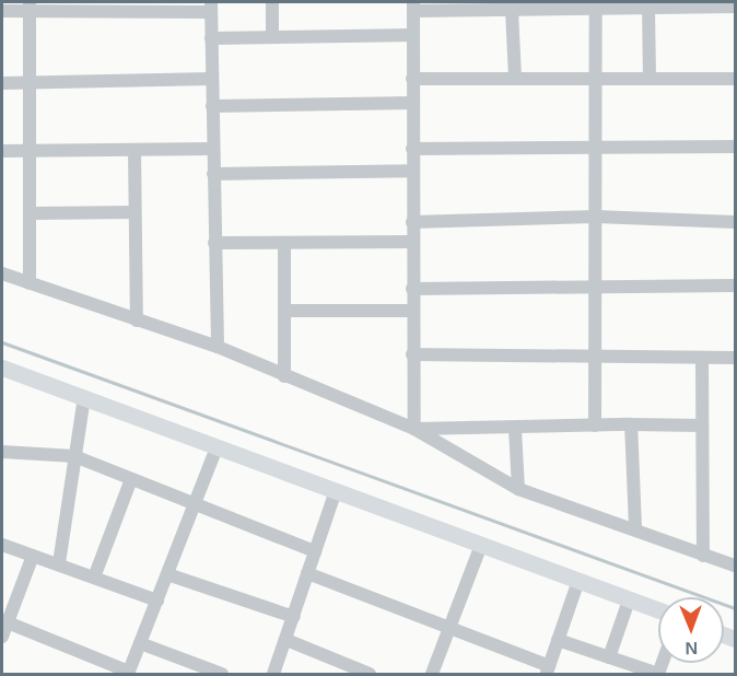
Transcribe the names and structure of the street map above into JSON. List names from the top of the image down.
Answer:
{
  "north": "bottom"
}
